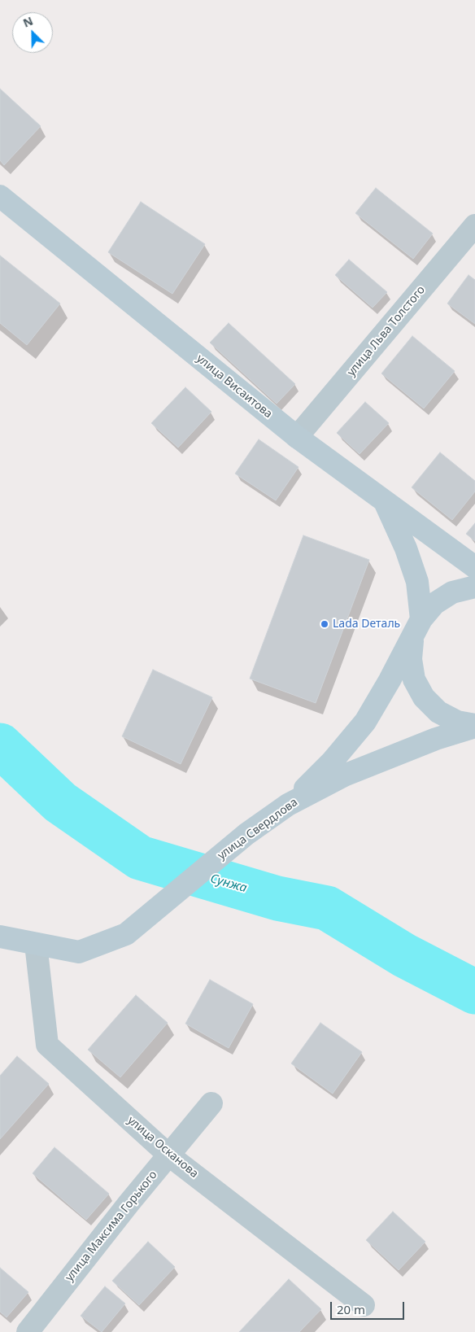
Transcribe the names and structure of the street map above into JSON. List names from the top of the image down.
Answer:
{
  "streets": {
    "street": [
      "улица Льва Толстого",
      "улица Висаитова",
      "улица Свердлова",
      "улица Осканова",
      "улица Максима Горького"
    ]
  },
  "crossings": [
    ["улица Льва Толстого", "улица Висаитова"],
    ["улица Свердлова", "улица Осканова"],
    ["улица Осканова", "улица Максима Горького"]
  ],
  "water": ["Сунжа"],
  "places": ["Lada Dеталь"],
  "scale_bar": "20 m",
  "north": "top left"
}
